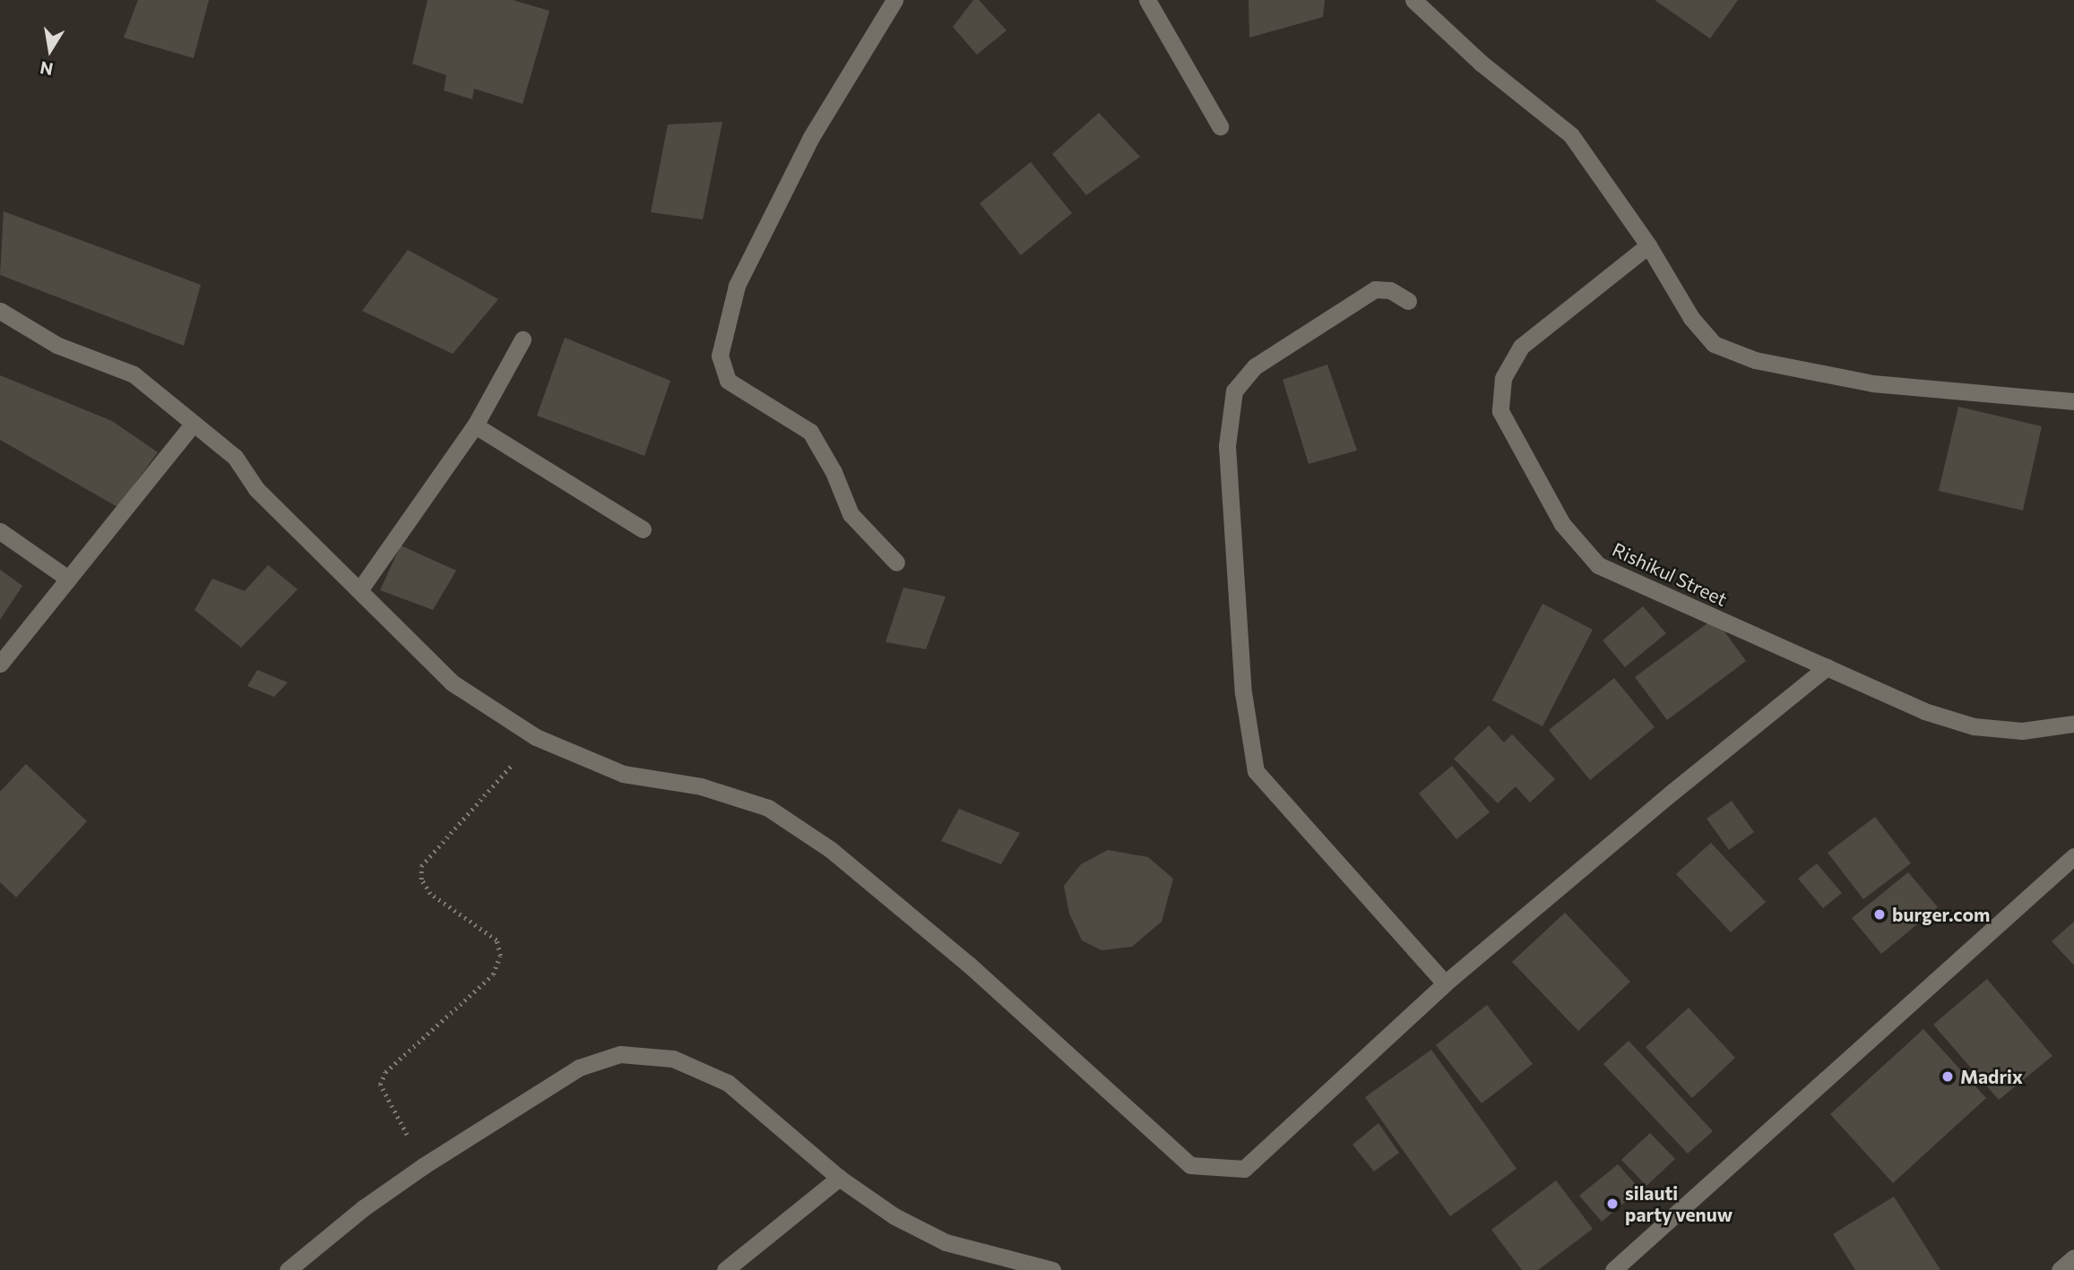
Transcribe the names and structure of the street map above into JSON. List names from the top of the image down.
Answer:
{
  "streets": {
    "street": ["Rishikul Street"]
  },
  "places": ["burger.com", "Madrix", "silauti party venuw"],
  "north": "bottom"
}
